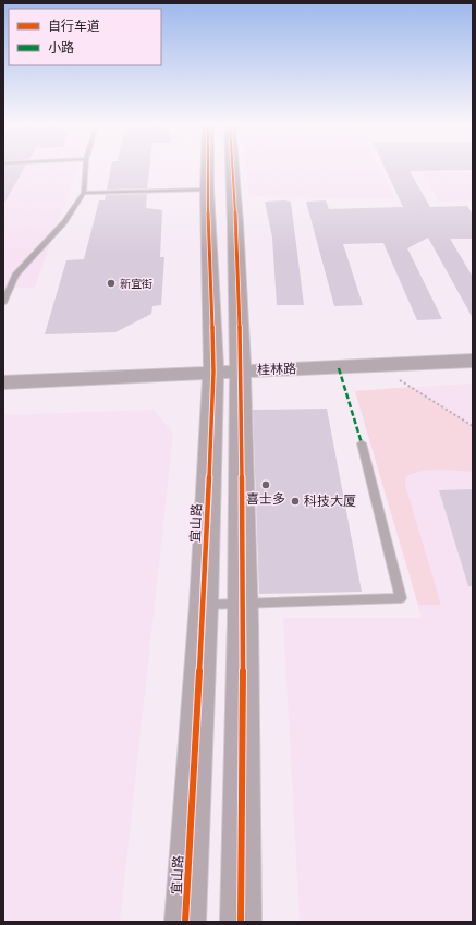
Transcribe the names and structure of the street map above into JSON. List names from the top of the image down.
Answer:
{
  "streets": {
    "main road": ["桂林路", "宜山路"]
  },
  "crossings": [
    ["桂林路", "宜山路"]
  ],
  "places": ["新宜街", "喜士多", "科技大厦"],
  "legend": ["自行车道", "小路"]
}
